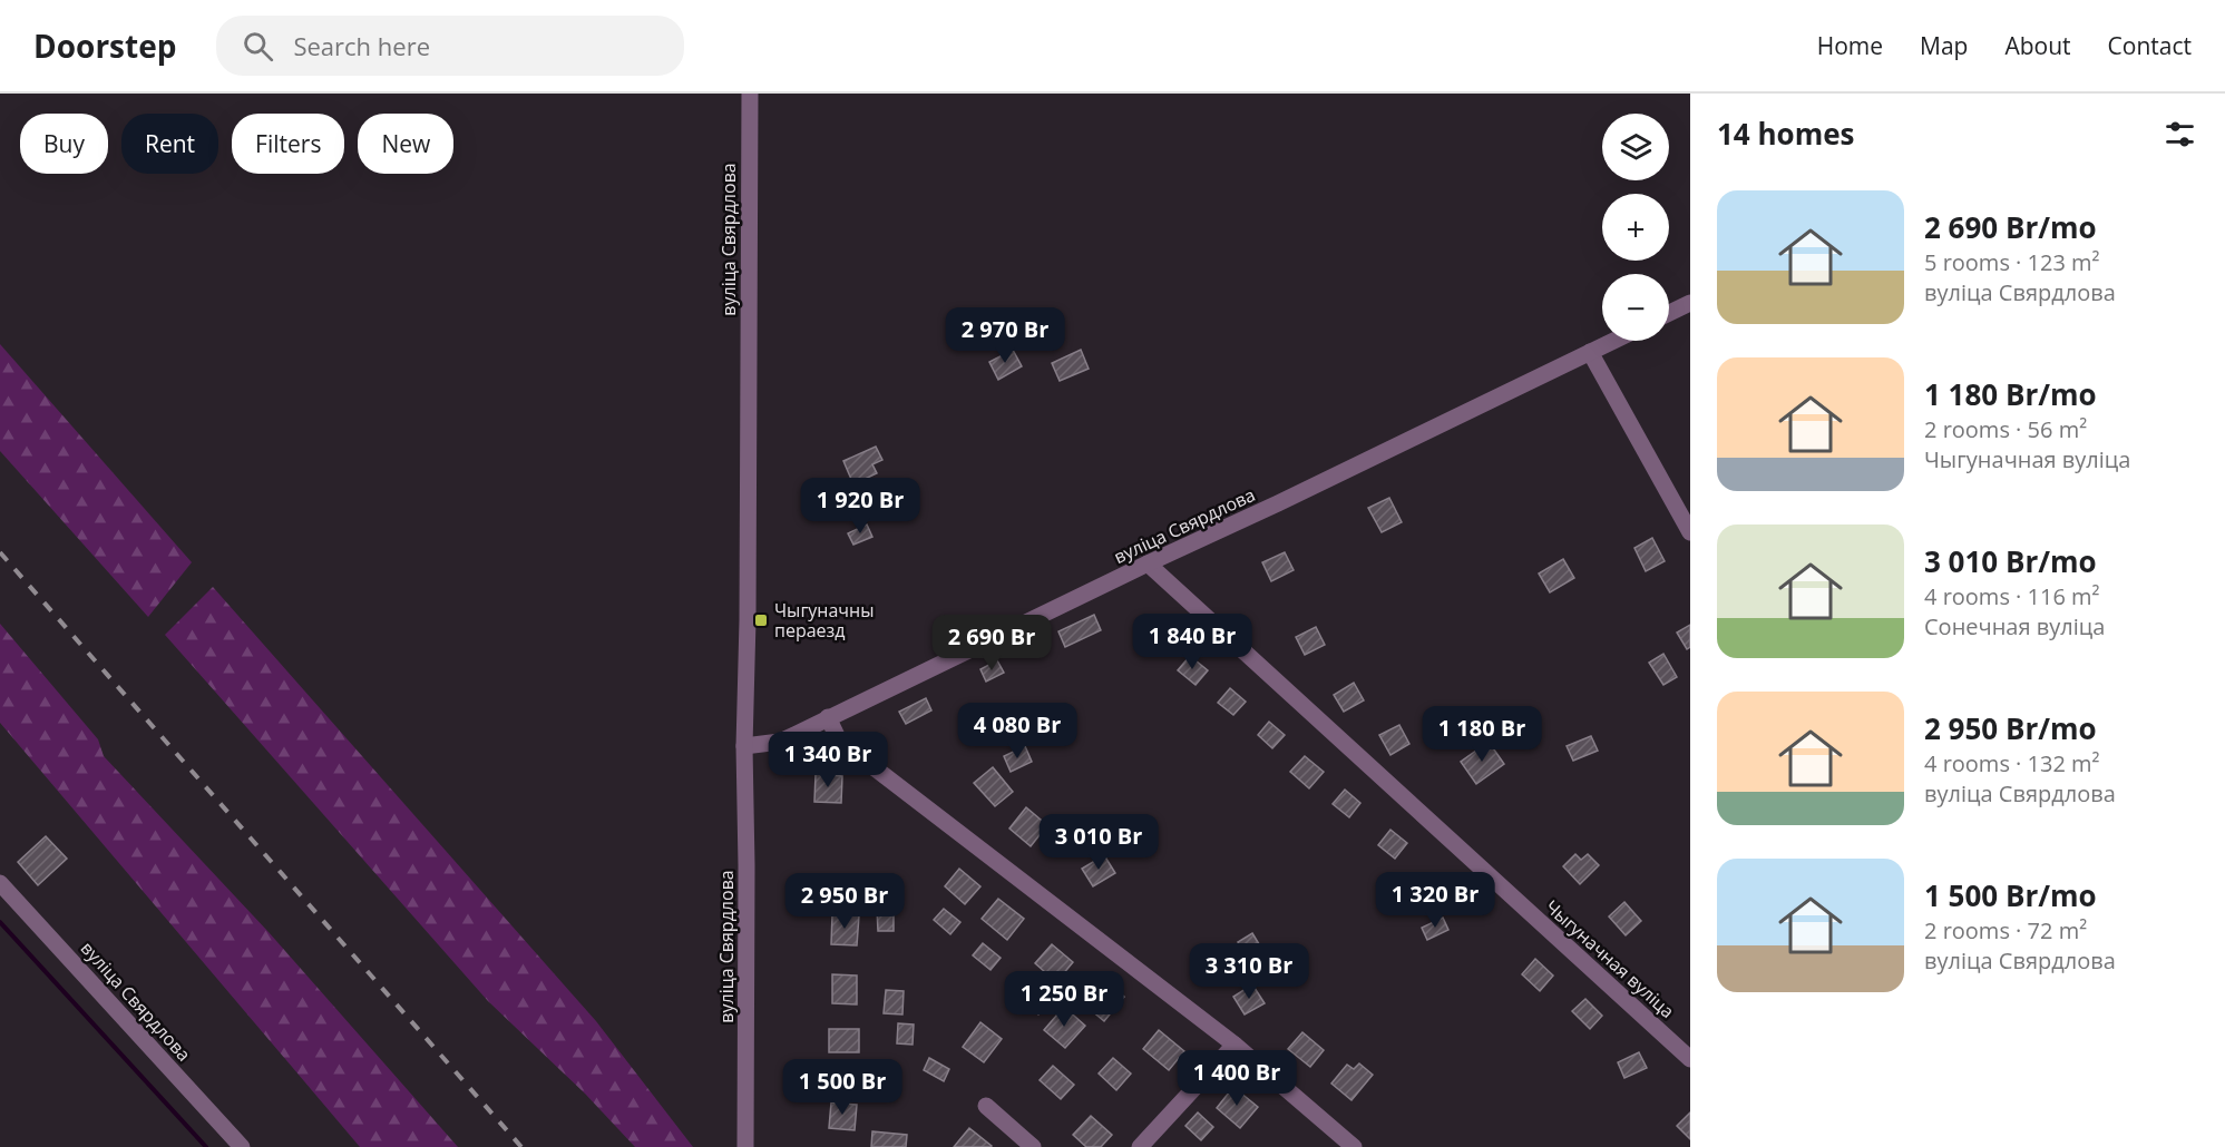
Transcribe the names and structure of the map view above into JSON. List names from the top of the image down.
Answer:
{
  "streets": {
    "street": ["вуліца Свярдлова", "Чыгуначная вуліца"]
  },
  "crossings": [
    ["вуліца Свярдлова", "Чыгуначная вуліца"]
  ],
  "places": {
    "transit": ["Чыгуначны пераезд"]
  },
  "page": {
    "header": "Doorstep",
    "search": "Search here",
    "nav": [
      "Home",
      "Map",
      "About",
      "Contact"
    ],
    "heading": "14 homes",
    "map_buttons": ["+", "−"],
    "chip": [
      "Buy",
      "Rent",
      "Filters",
      "New"
    ],
    "list": [
      {
        "name": "2 690 Br/mo",
        "note": "5 rooms · 123 m² · вуліца Свярдлова"
      },
      {
        "name": "1 180 Br/mo",
        "note": "2 rooms · 56 m² · Чыгуначная вуліца"
      },
      {
        "name": "3 010 Br/mo",
        "note": "4 rooms · 116 m² · Сонечная вуліца"
      },
      {
        "name": "2 950 Br/mo",
        "note": "4 rooms · 132 m² · вуліца Свярдлова"
      },
      {
        "name": "1 500 Br/mo",
        "note": "2 rooms · 72 m² · вуліца Свярдлова"
      }
    ],
    "price": [
      "2 970 Br",
      "1 920 Br",
      "1 840 Br",
      "2 690 Br",
      "4 080 Br",
      "1 180 Br",
      "1 340 Br",
      "3 010 Br",
      "1 320 Br",
      "2 950 Br",
      "3 310 Br",
      "1 250 Br",
      "1 400 Br",
      "1 500 Br"
    ]
  }
}
